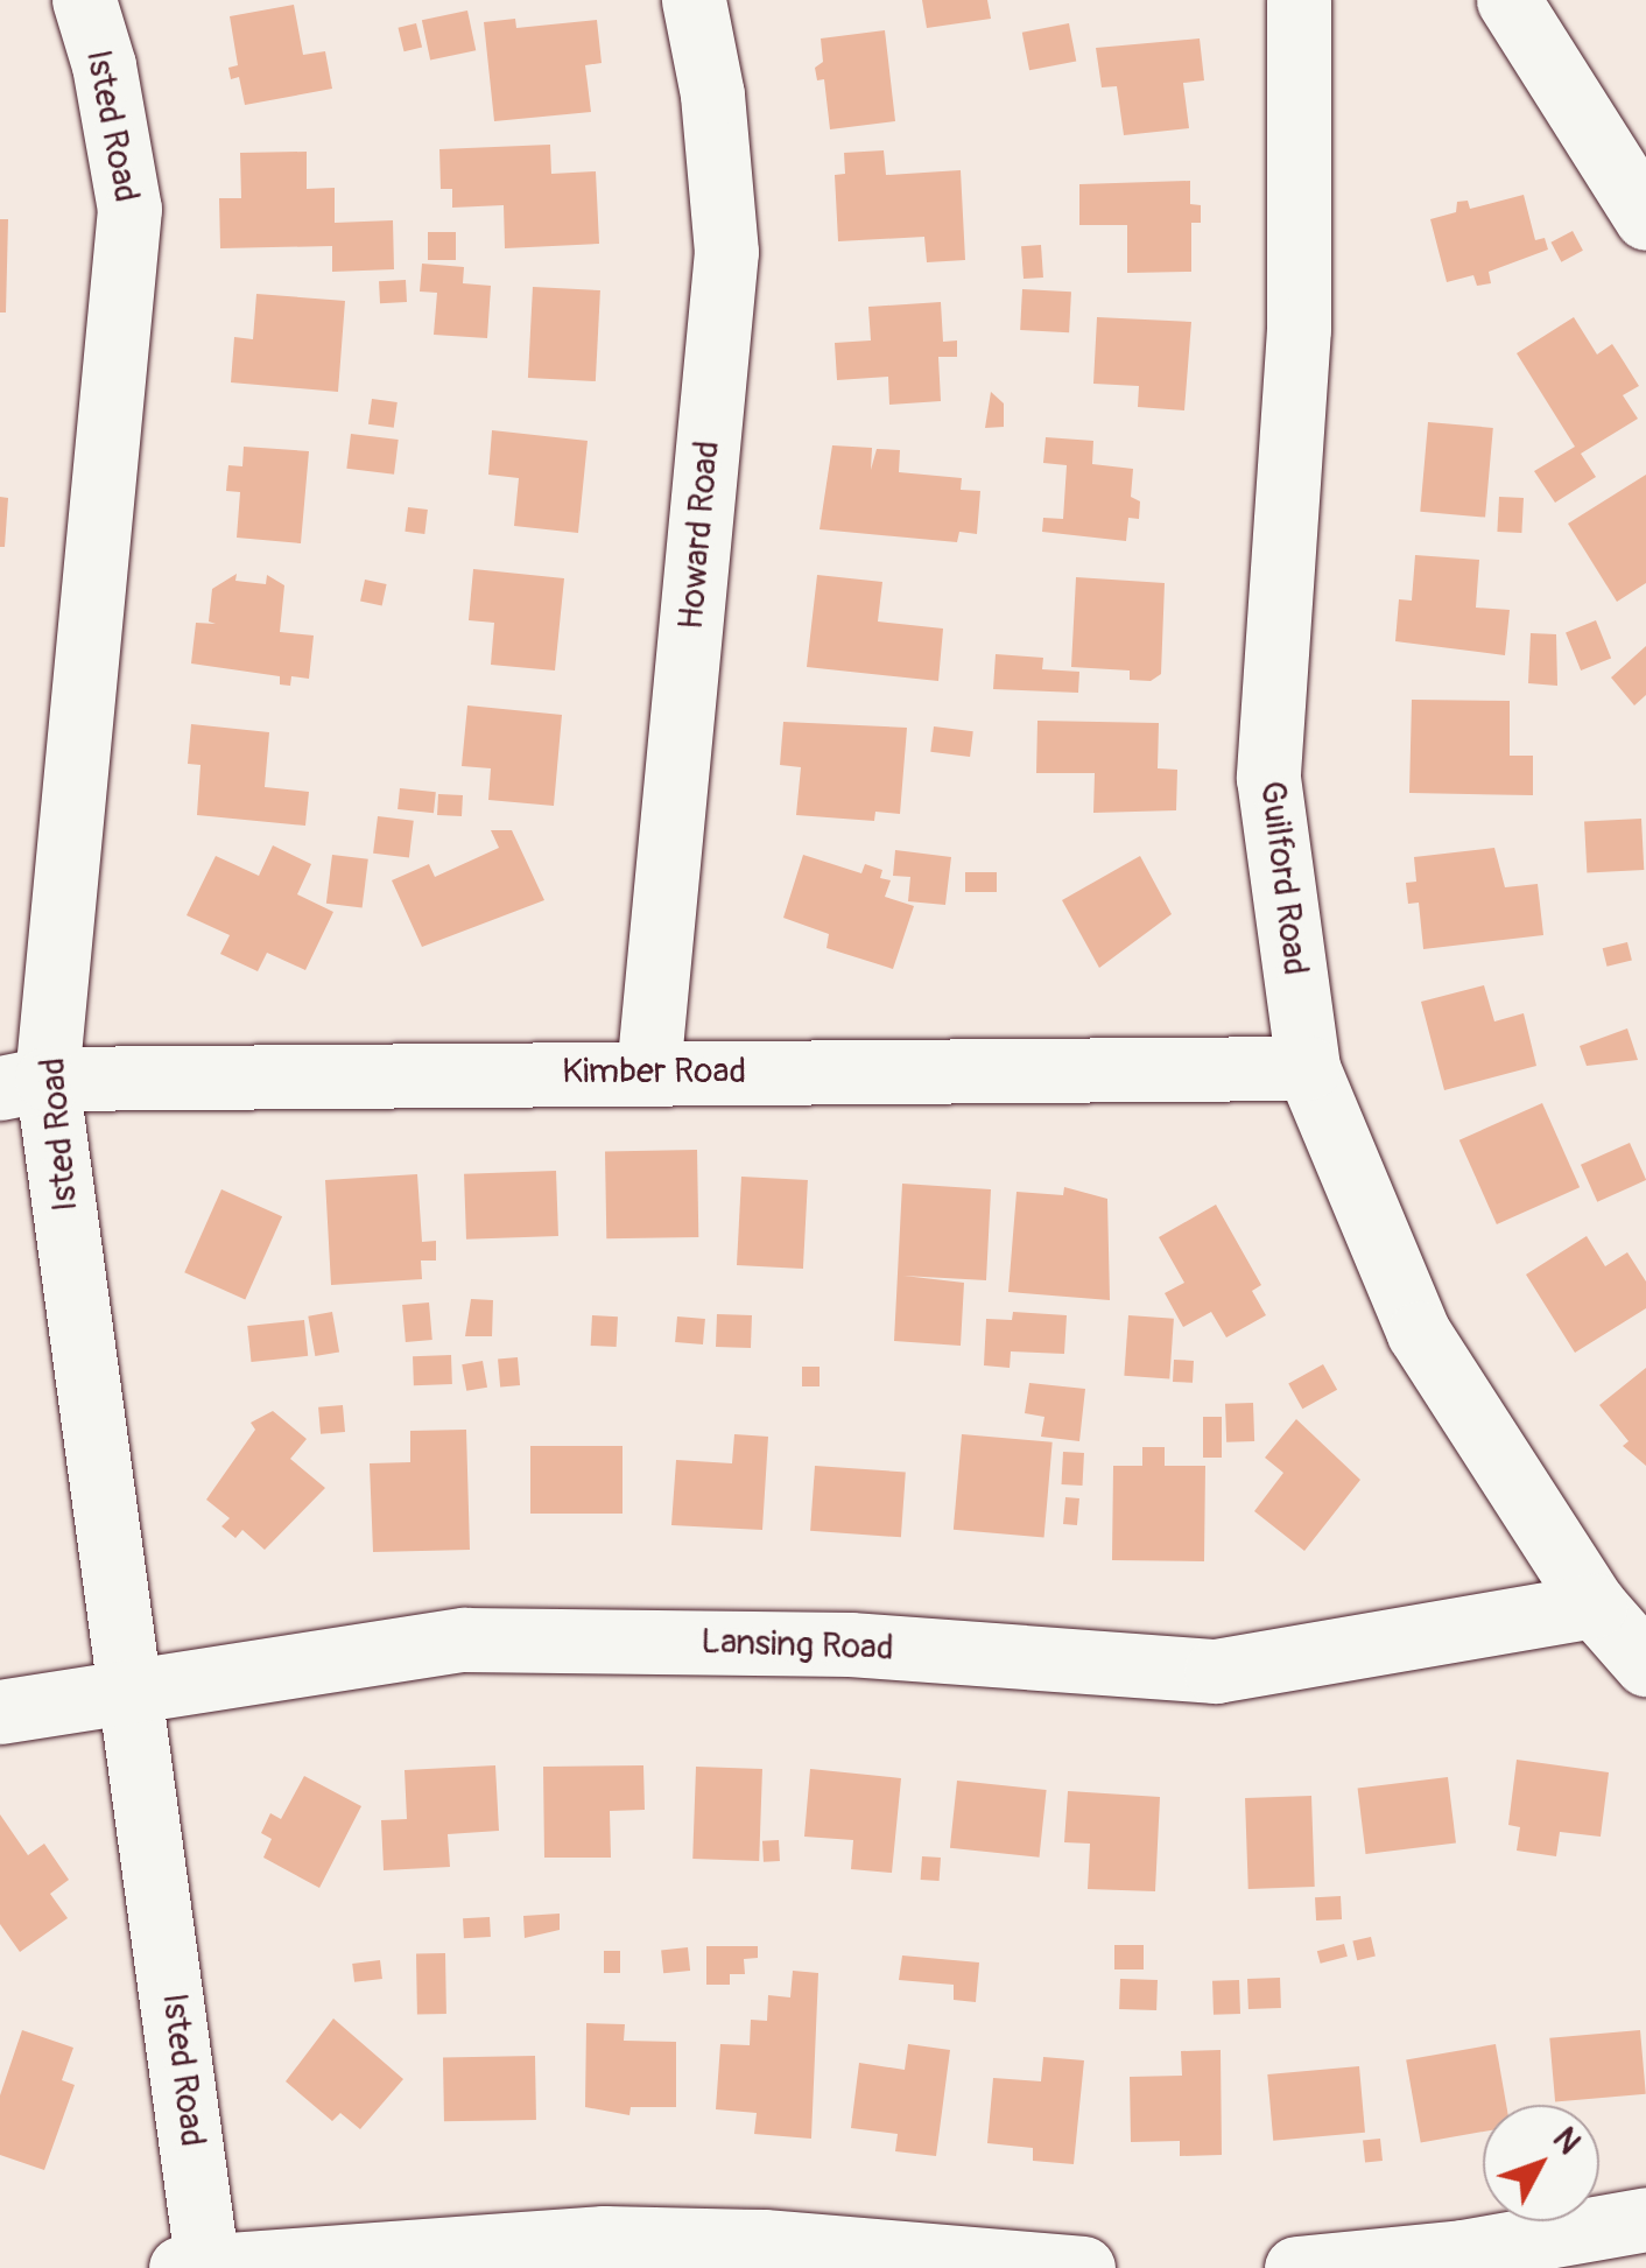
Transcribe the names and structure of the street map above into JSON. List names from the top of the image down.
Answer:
{
  "streets": {
    "street": [
      "Isted Road",
      "Howard Road",
      "Guilford Road",
      "Kimber Road",
      "Lansing Road"
    ]
  },
  "crossings": [
    ["Isted Road", "Kimber Road"],
    ["Isted Road", "Lansing Road"],
    ["Howard Road", "Kimber Road"],
    ["Guilford Road", "Kimber Road"],
    ["Guilford Road", "Lansing Road"]
  ],
  "north": "top right"
}
